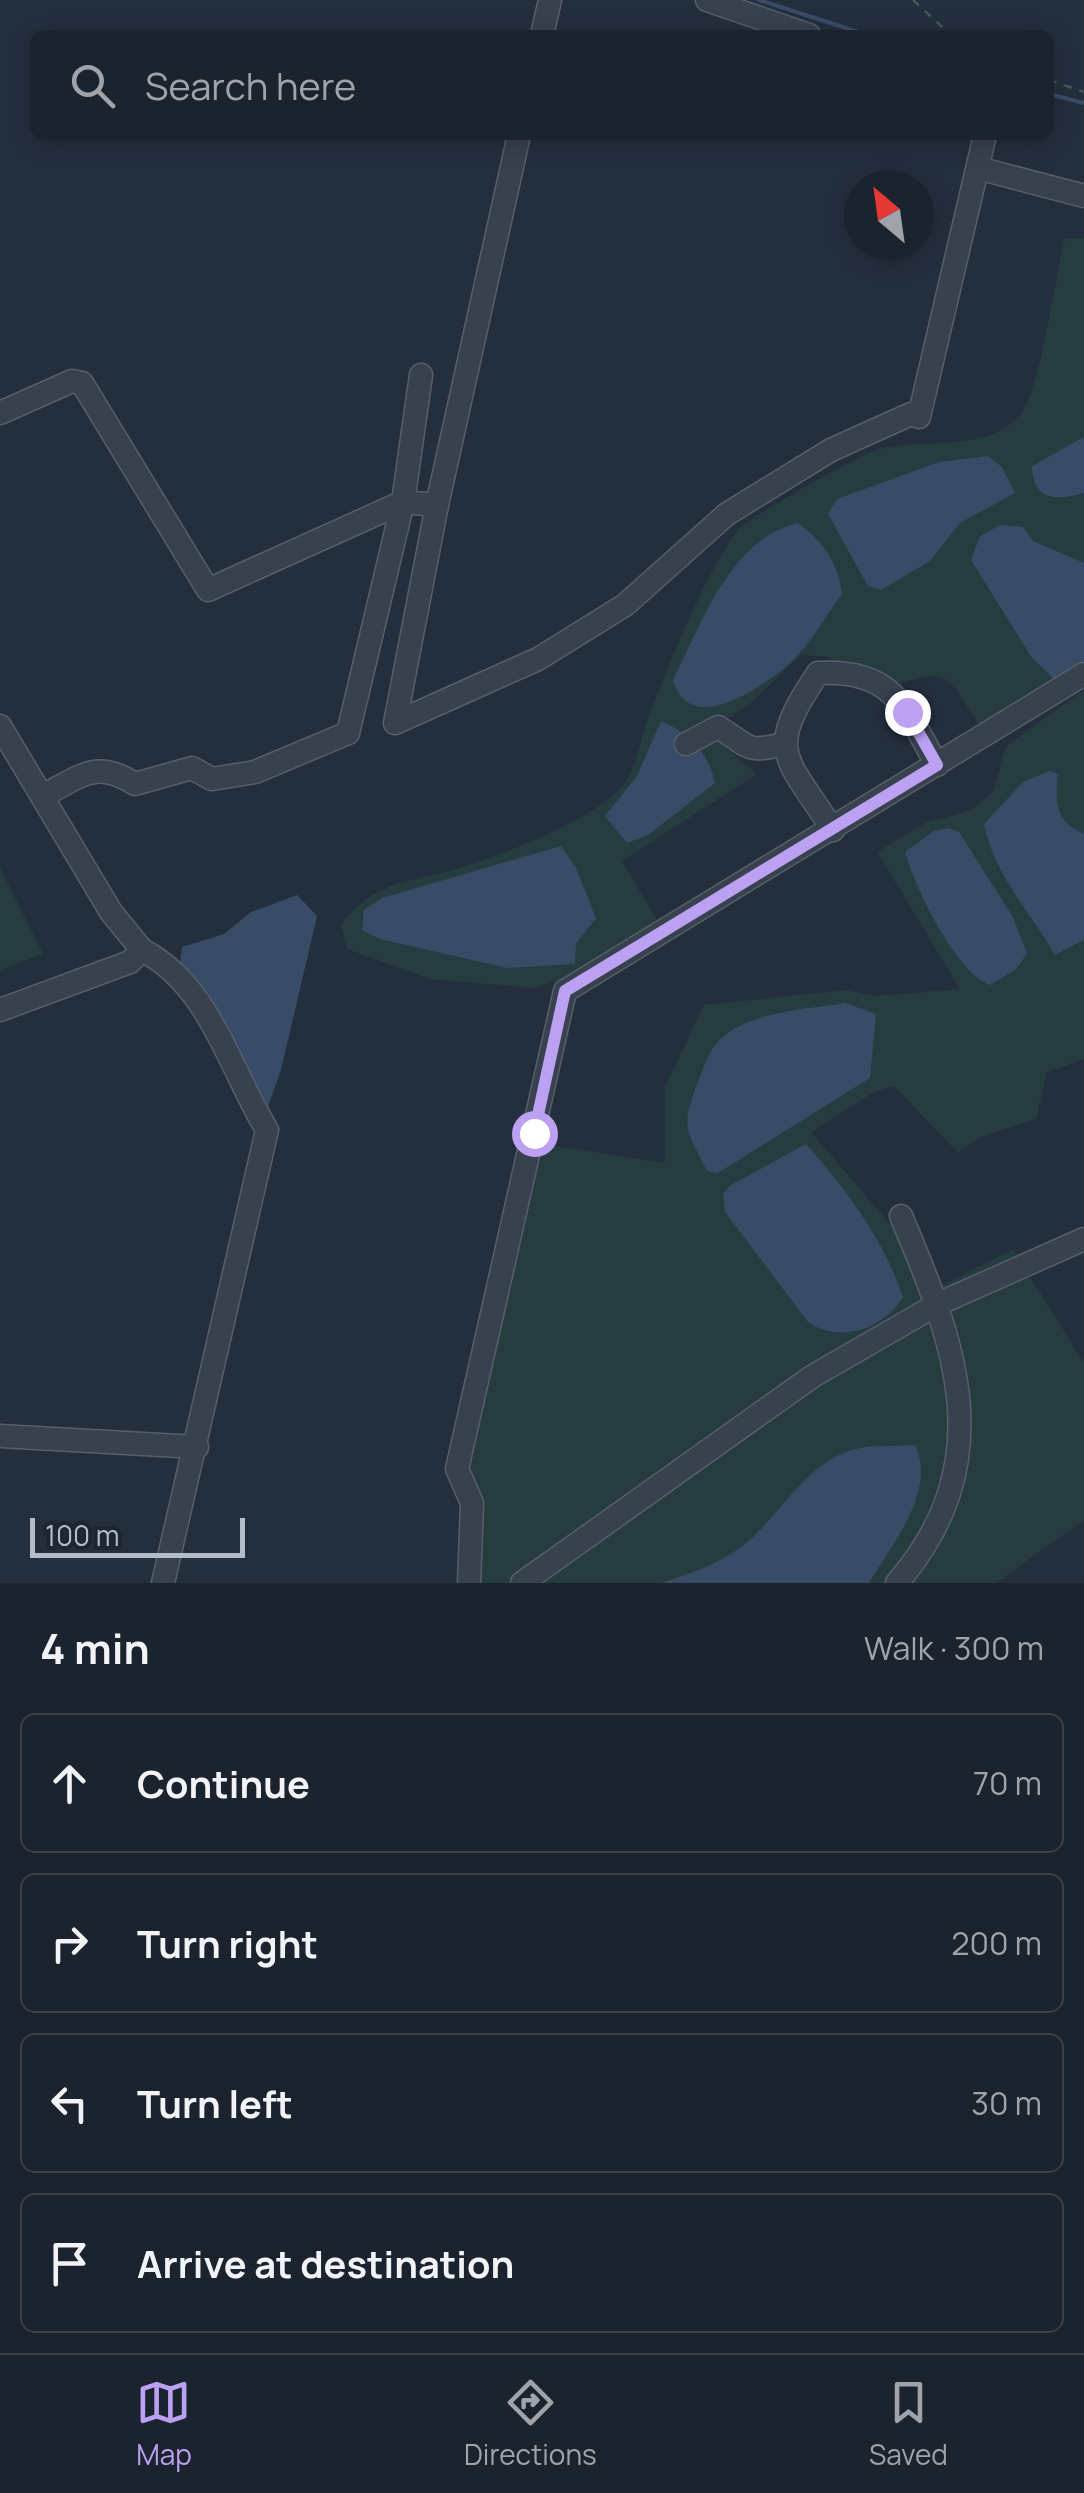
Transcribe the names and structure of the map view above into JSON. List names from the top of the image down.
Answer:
{
  "scale_bar": "100 m",
  "north": "top left",
  "page": {
    "search": "Search here",
    "scale": "100 m",
    "heading": ["4 min", "Walk · 300 m"],
    "list": [
      ["Continue", "70 m"],
      ["Turn right", "200 m"],
      ["Turn left", "30 m"],
      "Arrive at destination"
    ],
    "nav": ["Map", "Directions", "Saved"]
  }
}
